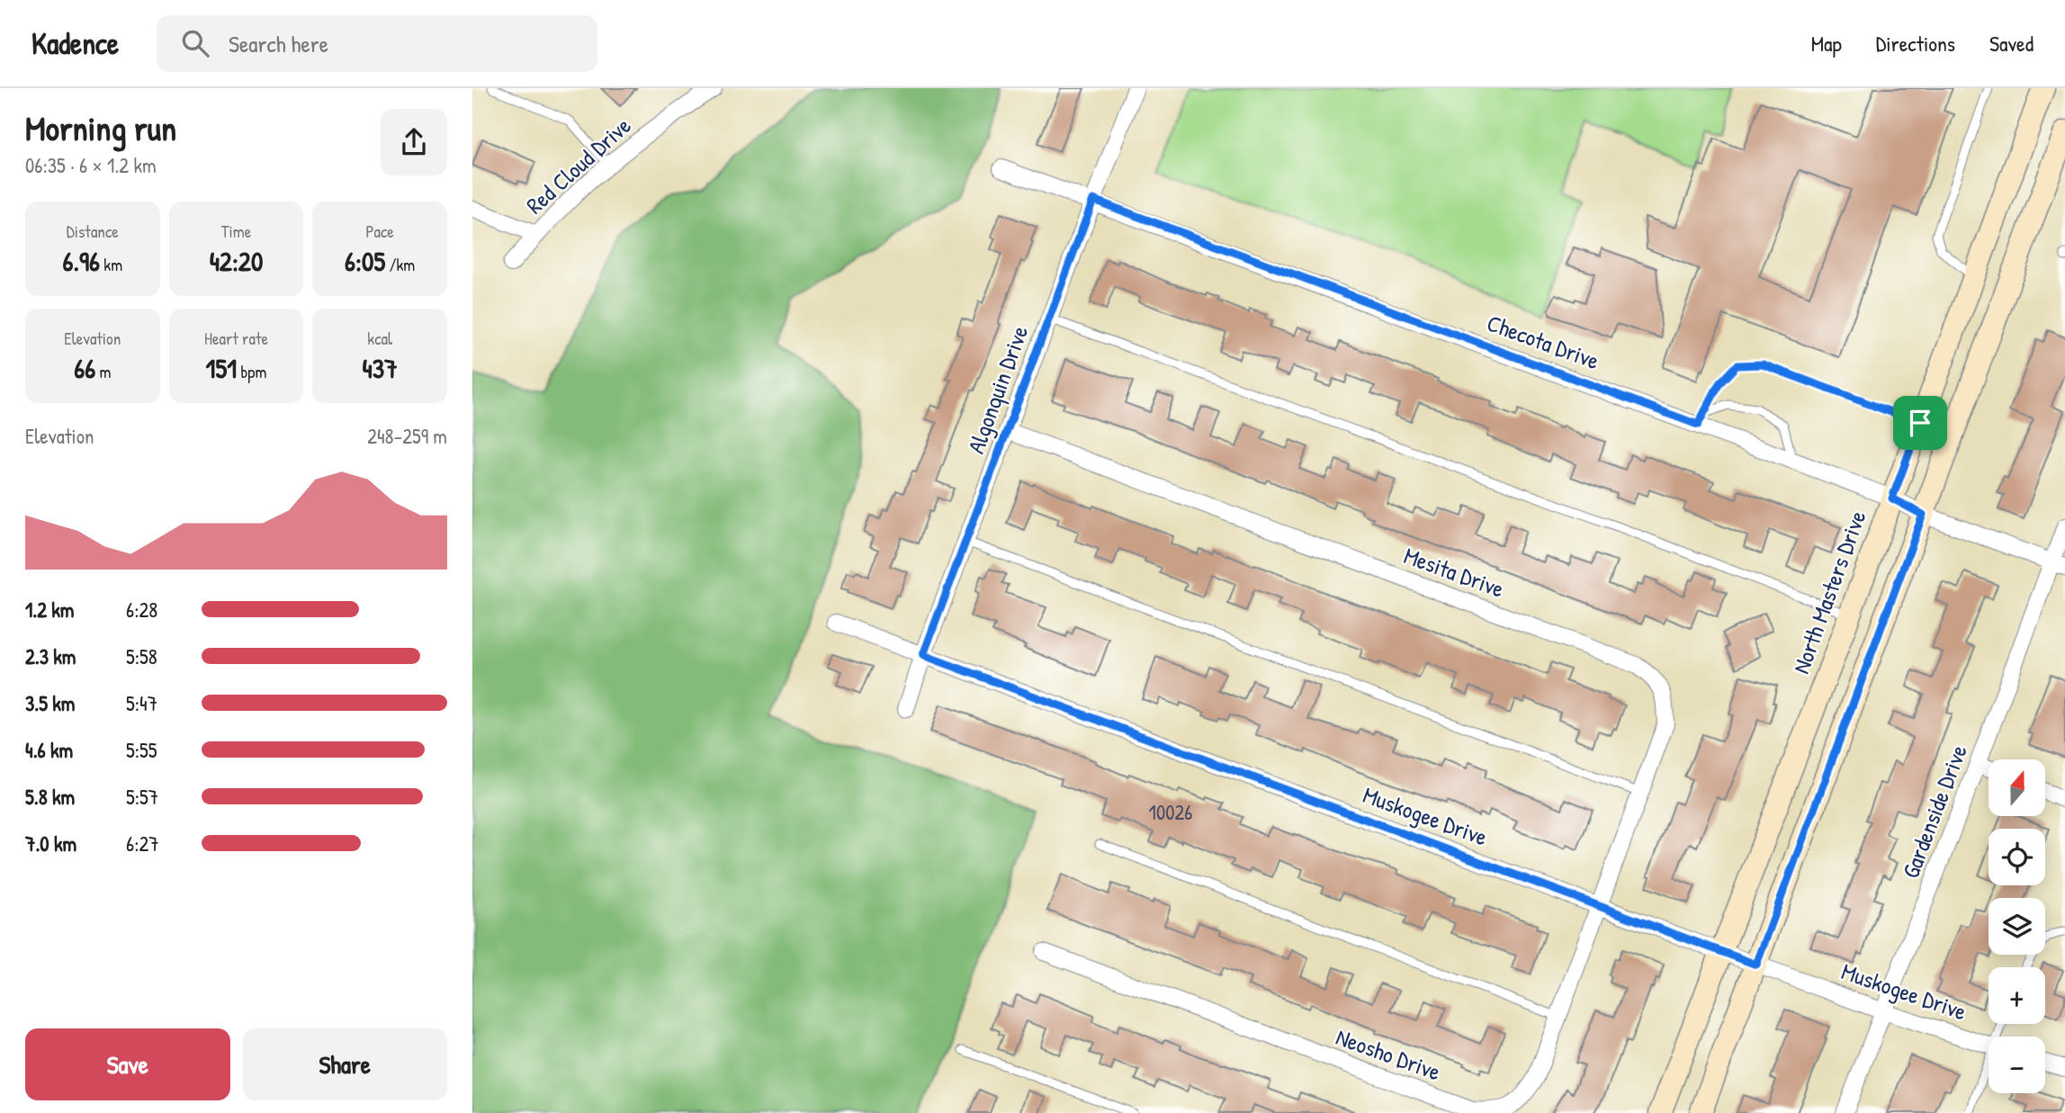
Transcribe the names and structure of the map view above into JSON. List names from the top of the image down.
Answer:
{
  "streets": {
    "main road": ["North Masters Drive"],
    "street": [
      "Red Cloud Drive",
      "Checota Drive",
      "Algonquin Drive",
      "Mesita Drive",
      "Gardenside Drive",
      "Muskogee Drive",
      "Neosho Drive"
    ]
  },
  "crossings": [
    ["Checota Drive", "Algonquin Drive"],
    ["Checota Drive", "North Masters Drive"],
    ["Checota Drive", "Gardenside Drive"],
    ["Algonquin Drive", "Mesita Drive"],
    ["Algonquin Drive", "Muskogee Drive"],
    ["Mesita Drive", "Muskogee Drive"],
    ["Mesita Drive", "Neosho Drive"],
    ["North Masters Drive", "Muskogee Drive"],
    ["Gardenside Drive", "Muskogee Drive"],
    ["Muskogee Drive", "Neosho Drive"]
  ],
  "house_numbers": ["10026"],
  "north": "top",
  "page": {
    "header": "Kadence",
    "search": "Search here",
    "nav": ["Map", "Directions", "Saved"],
    "heading": ["Morning run", "06:35 · 6 × 1.2 km"],
    "stats": [
      ["Distance", "6.96 km"],
      ["Time", "42:20"],
      ["Pace", "6:05 /km"],
      ["Elevation", "66 m"],
      ["Heart rate", "151 bpm"],
      ["kcal", "437"]
    ],
    "chart": ["Elevation", "248–259 m"],
    "list": [
      {
        "name": "1.2 km",
        "note": "6:28"
      },
      {
        "name": "2.3 km",
        "note": "5:58"
      },
      {
        "name": "3.5 km",
        "note": "5:47"
      },
      {
        "name": "4.6 km",
        "note": "5:55"
      },
      {
        "name": "5.8 km",
        "note": "5:57"
      },
      {
        "name": "7.0 km",
        "note": "6:27"
      }
    ],
    "map_buttons": ["+", "−"],
    "buttons": ["Save", "Share"]
  }
}
